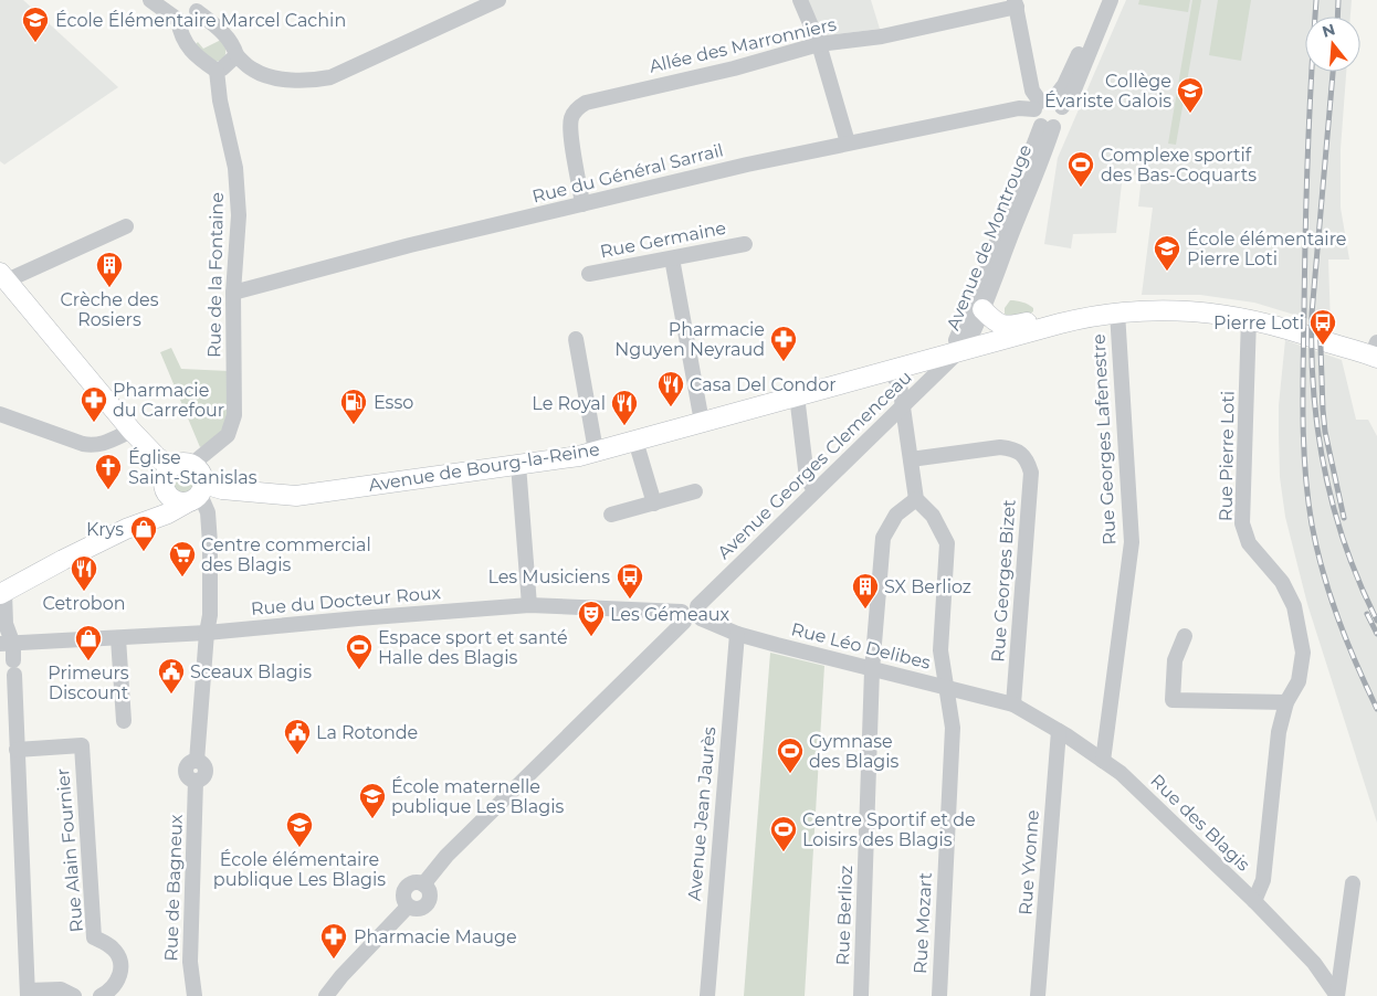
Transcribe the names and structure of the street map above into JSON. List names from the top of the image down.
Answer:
{
  "streets": {
    "main road": ["Avenue de Bourg-la-Reine"],
    "street": [
      "Allée des Marronniers",
      "Rue du Général Sarrail",
      "Avenue de Montrouge",
      "Rue Germaine",
      "Rue de la Fontaine",
      "Rue Georges Lafenestre",
      "Rue Pierre Loti",
      "Avenue Georges Clemenceau",
      "Rue Georges Bizet",
      "Rue du Docteur Roux",
      "Rue Léo Delibes",
      "Avenue Jean Jaurès",
      "Rue des Blagis",
      "Rue Alain Fournier",
      "Rue Yvonne",
      "Rue de Bagneux",
      "Rue Berlioz",
      "Rue Mozart"
    ]
  },
  "crossings": [
    ["Allée des Marronniers", "Rue du Général Sarrail"],
    ["Rue du Général Sarrail", "Rue de la Fontaine"],
    ["Avenue de Montrouge", "Avenue Georges Clemenceau"],
    ["Avenue de Montrouge", "Avenue de Bourg-la-Reine"],
    ["Rue de la Fontaine", "Avenue de Bourg-la-Reine"],
    ["Rue de la Fontaine", "Rue de Bagneux"],
    ["Rue Georges Lafenestre", "Rue des Blagis"],
    ["Rue Pierre Loti", "Rue des Blagis"],
    ["Avenue Georges Clemenceau", "Avenue de Bourg-la-Reine"],
    ["Avenue Georges Clemenceau", "Rue Léo Delibes"],
    ["Avenue de Bourg-la-Reine", "Rue de Bagneux"],
    ["Rue Georges Bizet", "Rue Léo Delibes"],
    ["Rue Georges Bizet", "Rue des Blagis"],
    ["Rue du Docteur Roux", "Rue de Bagneux"],
    ["Rue Léo Delibes", "Avenue Jean Jaurès"],
    ["Rue Léo Delibes", "Rue des Blagis"],
    ["Rue Léo Delibes", "Rue Berlioz"],
    ["Rue Léo Delibes", "Rue Mozart"],
    ["Rue des Blagis", "Rue Yvonne"],
    ["Rue Berlioz", "Rue Mozart"]
  ],
  "places": {
    "school or university": [
      "École Élémentaire Marcel Cachin",
      "Collège Évariste Galois",
      "École élémentaire Pierre Loti",
      "École maternelle publique Les Blagis",
      "École élémentaire publique Les Blagis"
    ],
    "sports": [
      "Complexe sportif des Bas-Coquarts",
      "Espace sport et santé Halle des Blagis",
      "Gymnase des Blagis",
      "Centre Sportif et de Loisirs des Blagis"
    ],
    "building": ["Crèche des Rosiers", "SX Berlioz"],
    "bus stop": ["Pierre Loti", "Les Musiciens"],
    "pharmacy": ["Pharmacie Nguyen Neyraud", "Pharmacie du Carrefour", "Pharmacie Mauge"],
    "restaurant": ["Casa Del Condor", "Le Royal", "Cetrobon"],
    "fuel station": ["Esso"],
    "church": ["Église Saint-Stanislas"],
    "shop": ["Krys", "Primeurs Discount"],
    "supermarket": ["Centre commercial des Blagis"],
    "theatre": ["Les Gémeaux"],
    "public building": ["Sceaux Blagis", "La Rotonde"]
  },
  "north": "top"
}
